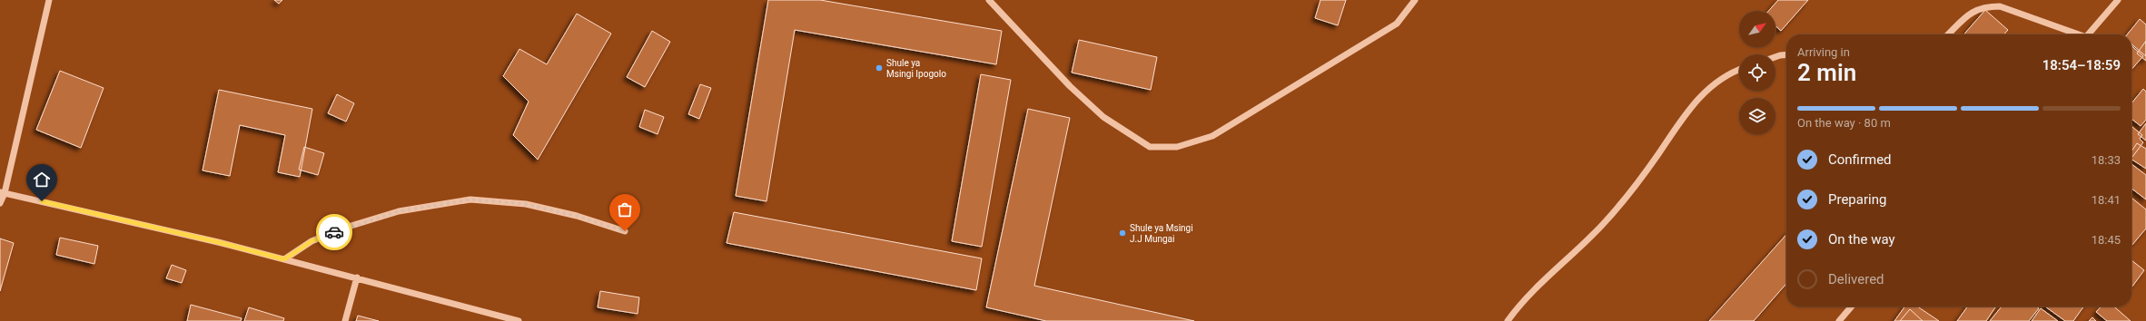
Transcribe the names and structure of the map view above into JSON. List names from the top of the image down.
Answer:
{
  "places": ["Shule ya Msingi Ipogolo", "Shule ya Msingi J.J Mungai"],
  "north": "top right",
  "page": {
    "heading": ["2 min", "Arriving in", "18:54–18:59"],
    "bar": "On the way · 80 m",
    "list": [
      ["Confirmed", "18:33"],
      ["Preparing", "18:41"],
      ["On the way", "18:45"],
      "Delivered"
    ]
  }
}
